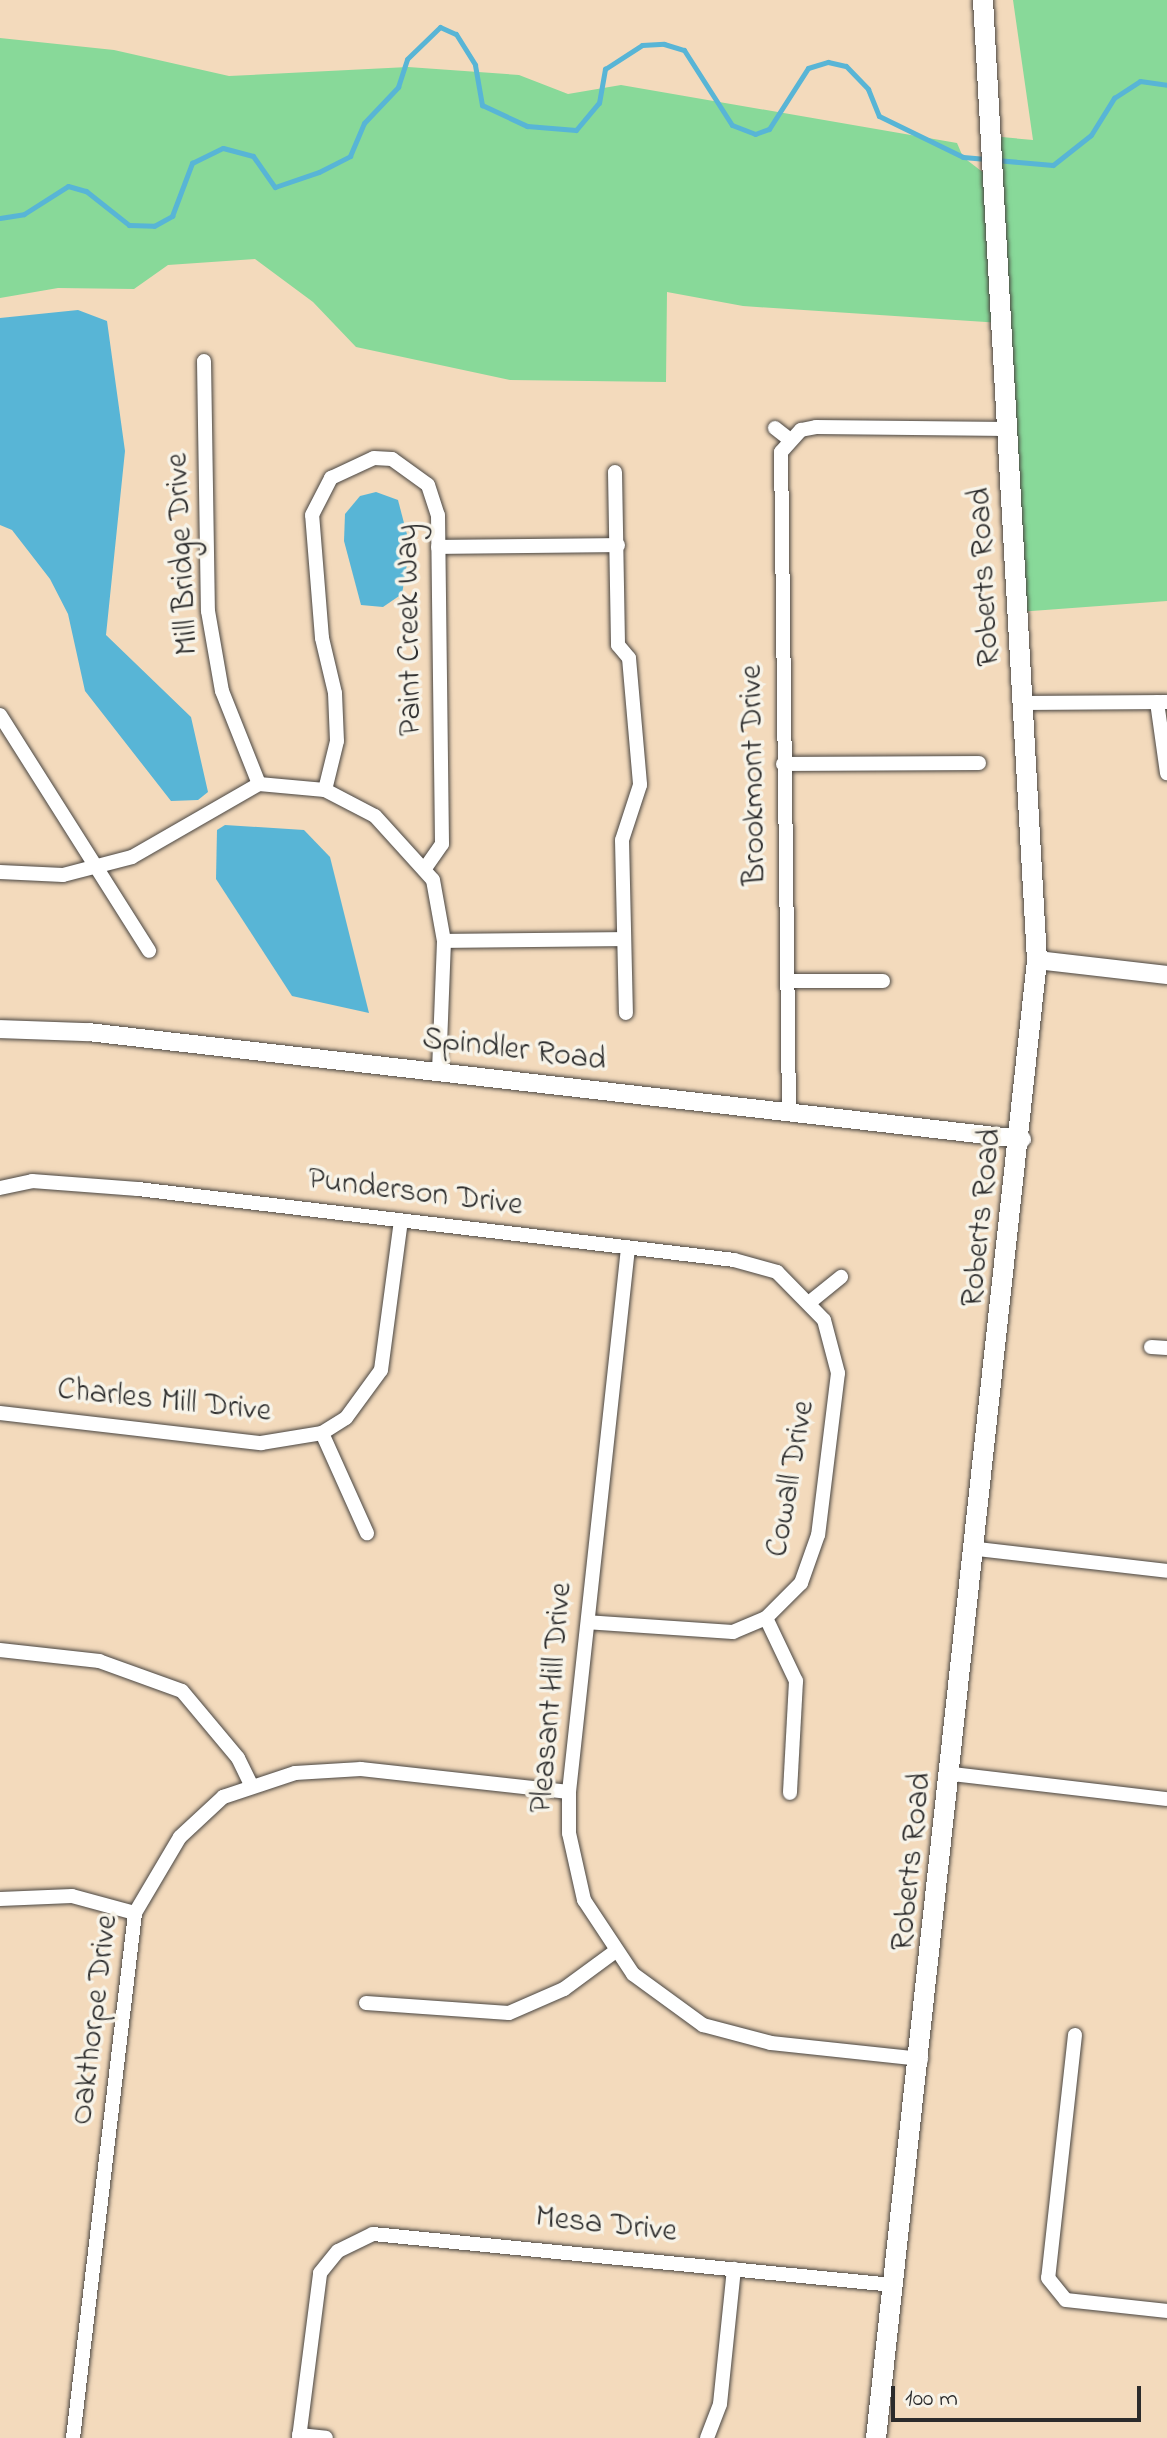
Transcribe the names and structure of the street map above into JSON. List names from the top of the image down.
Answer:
{
  "streets": {
    "main road": ["Roberts Road"],
    "street": [
      "Mill Bridge Drive",
      "Paint Creek Way",
      "Brookmont Drive",
      "Spindler Road",
      "Punderson Drive",
      "Charles Mill Drive",
      "Cowall Drive",
      "Pleasant Hill Drive",
      "Oakthorpe Drive",
      "Mesa Drive"
    ]
  },
  "crossings": [
    ["Roberts Road", "Spindler Road"],
    ["Roberts Road", "Pleasant Hill Drive"],
    ["Roberts Road", "Mesa Drive"],
    ["Brookmont Drive", "Spindler Road"],
    ["Punderson Drive", "Charles Mill Drive"],
    ["Punderson Drive", "Cowall Drive"],
    ["Punderson Drive", "Pleasant Hill Drive"],
    ["Cowall Drive", "Pleasant Hill Drive"]
  ],
  "scale_bar": "100 m"
}
